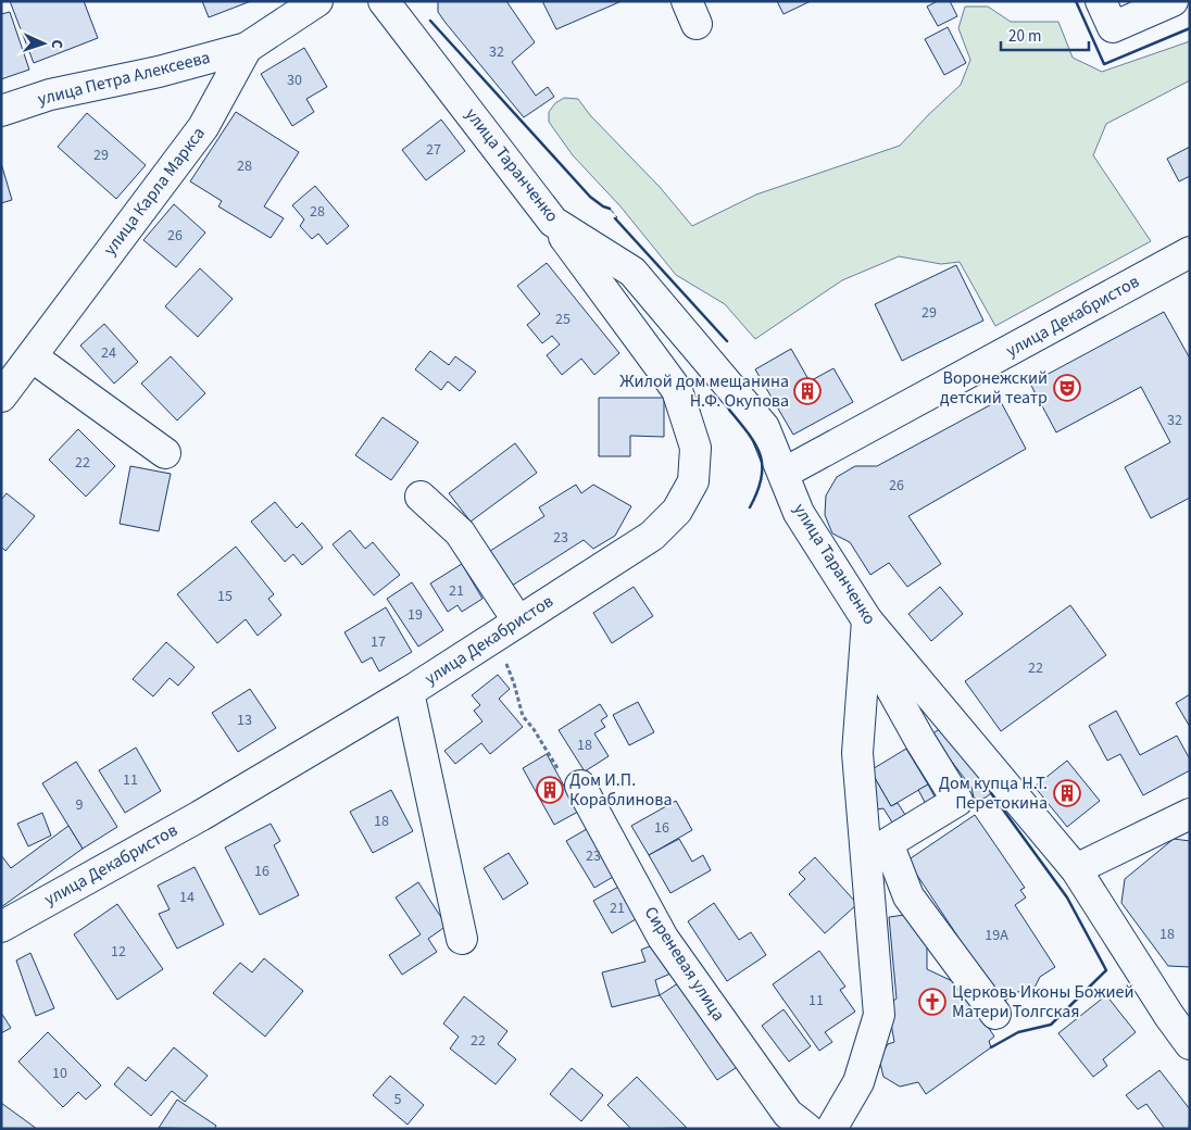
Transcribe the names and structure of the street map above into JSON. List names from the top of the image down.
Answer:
{
  "streets": {
    "street": [
      "улица Петра Алексеева",
      "улица Таранченко",
      "улица Карла Маркса",
      "улица Декабристов",
      "Сиреневая улица"
    ]
  },
  "crossings": [
    ["улица Петра Алексеева", "улица Карла Маркса"],
    ["улица Таранченко", "улица Декабристов"]
  ],
  "places": {
    "theatre": ["Воронежский детский театр"],
    "building": ["Жилой дом мещанина Н.Ф. Окупова", "Дом И.П. Кораблинова", "Дом купца Н.Т. Перетокина"],
    "church": ["Церковь Иконы Божией Матери Толгская"]
  },
  "house_numbers": [
    "32",
    "30",
    "27",
    "29",
    "28",
    "28",
    "26",
    "29",
    "25",
    "24",
    "32",
    "22",
    "26",
    "23",
    "21",
    "15",
    "19",
    "17",
    "22",
    "13",
    "18",
    "11",
    "9",
    "18",
    "16",
    "23",
    "16",
    "14",
    "21",
    "18",
    "19А",
    "12",
    "11",
    "22",
    "10",
    "5"
  ],
  "scale_bar": "20 m",
  "north": "right"
}
